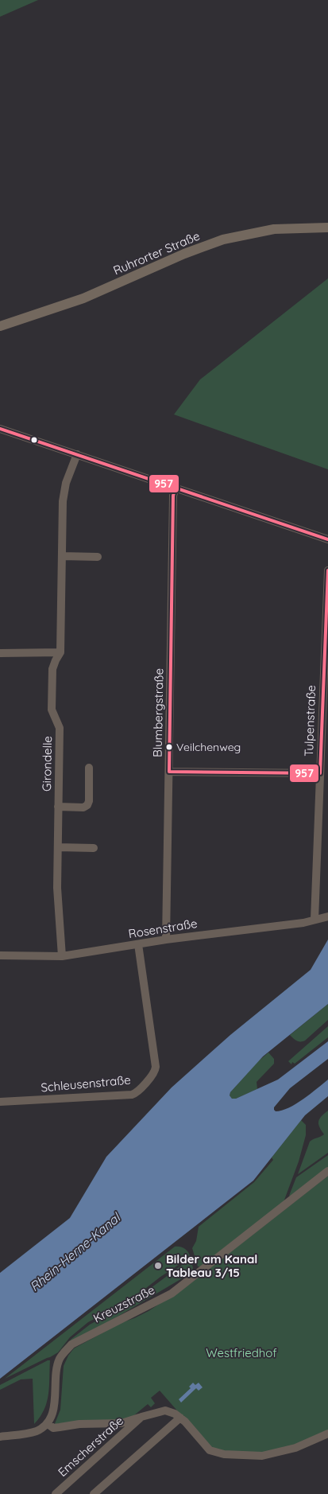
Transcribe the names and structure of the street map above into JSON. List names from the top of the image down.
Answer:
{
  "streets": {
    "main road": ["Ruhrorter Straße"],
    "street": [
      "Blumbergstraße",
      "Tulpenstraße",
      "Girondelle",
      "Rosenstraße",
      "Schleusenstraße",
      "Kreuzstraße",
      "Emscherstraße"
    ]
  },
  "crossings": [
    ["Blumbergstraße", "Rosenstraße"],
    ["Tulpenstraße", "Rosenstraße"],
    ["Girondelle", "Rosenstraße"],
    ["Rosenstraße", "Schleusenstraße"],
    ["Kreuzstraße", "Emscherstraße"]
  ],
  "water": ["Rhein-Herne-Kanal"],
  "parks": ["Westfriedhof"],
  "places": ["Veilchenweg", "Bilder am Kanal Tableau 3/15"],
  "lines": ["transit line 957"]
}
